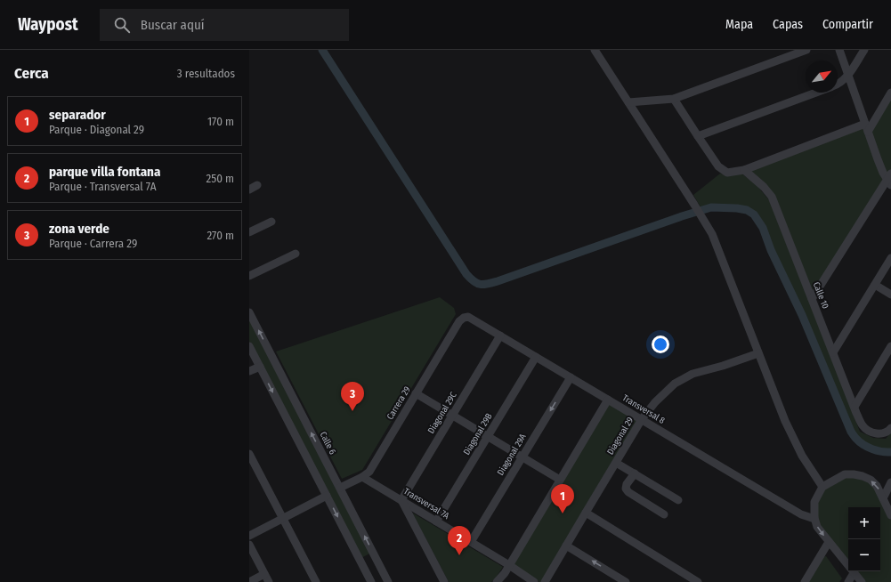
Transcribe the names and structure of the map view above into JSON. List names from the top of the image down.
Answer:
{
  "streets": {
    "street": [
      "Calle 10",
      "Carrera 29",
      "Transversal 8",
      "Diagonal 29C",
      "Diagonal 29B",
      "Diagonal 29",
      "Calle 6",
      "Diagonal 29A",
      "Transversal 7A"
    ]
  },
  "crossings": [
    ["Carrera 29", "Transversal 8"],
    ["Carrera 29", "Calle 6"],
    ["Carrera 29", "Transversal 7A"],
    ["Transversal 8", "Diagonal 29C"],
    ["Transversal 8", "Diagonal 29B"],
    ["Transversal 8", "Diagonal 29"],
    ["Transversal 8", "Diagonal 29A"],
    ["Diagonal 29C", "Transversal 7A"],
    ["Diagonal 29B", "Transversal 7A"],
    ["Diagonal 29A", "Transversal 7A"]
  ],
  "north": "top right",
  "page": {
    "header": "Waypost",
    "search": "Buscar aquí",
    "nav": ["Mapa", "Capas", "Compartir"],
    "heading": ["Cerca", "3 resultados"],
    "list": [
      {
        "mark": "1",
        "name": "separador",
        "note": "Parque · Diagonal 29",
        "value": "170 m"
      },
      {
        "mark": "2",
        "name": "parque villa fontana",
        "note": "Parque · Transversal 7A",
        "value": "250 m"
      },
      {
        "mark": "3",
        "name": "zona verde",
        "note": "Parque · Carrera 29",
        "value": "270 m"
      }
    ],
    "pins": ["3", "1", "2"],
    "map_buttons": ["+", "−"]
  }
}
